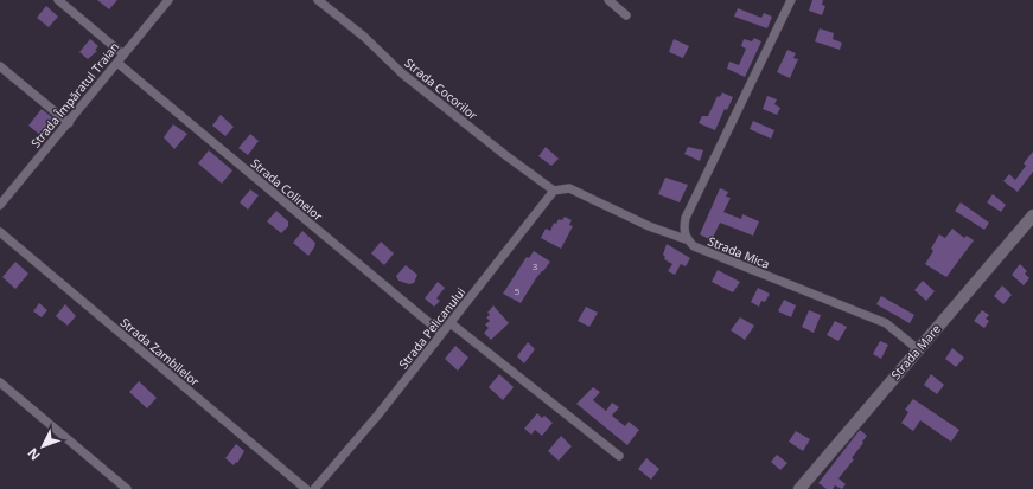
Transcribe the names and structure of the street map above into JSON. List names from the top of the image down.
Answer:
{
  "streets": {
    "street": [
      "Strada Cocorilor",
      "Strada Împăratul Traian",
      "Strada Colinelor",
      "Strada Mica",
      "Strada Pelicanului",
      "Strada Zambilelor",
      "Strada Mare"
    ]
  },
  "crossings": [
    ["Strada Cocorilor", "Strada Mica"],
    ["Strada Cocorilor", "Strada Pelicanului"],
    ["Strada Împăratul Traian", "Strada Colinelor"],
    ["Strada Colinelor", "Strada Pelicanului"],
    ["Strada Mica", "Strada Pelicanului"],
    ["Strada Mica", "Strada Mare"]
  ],
  "house_numbers": ["3", "5"],
  "north": "bottom left"
}
